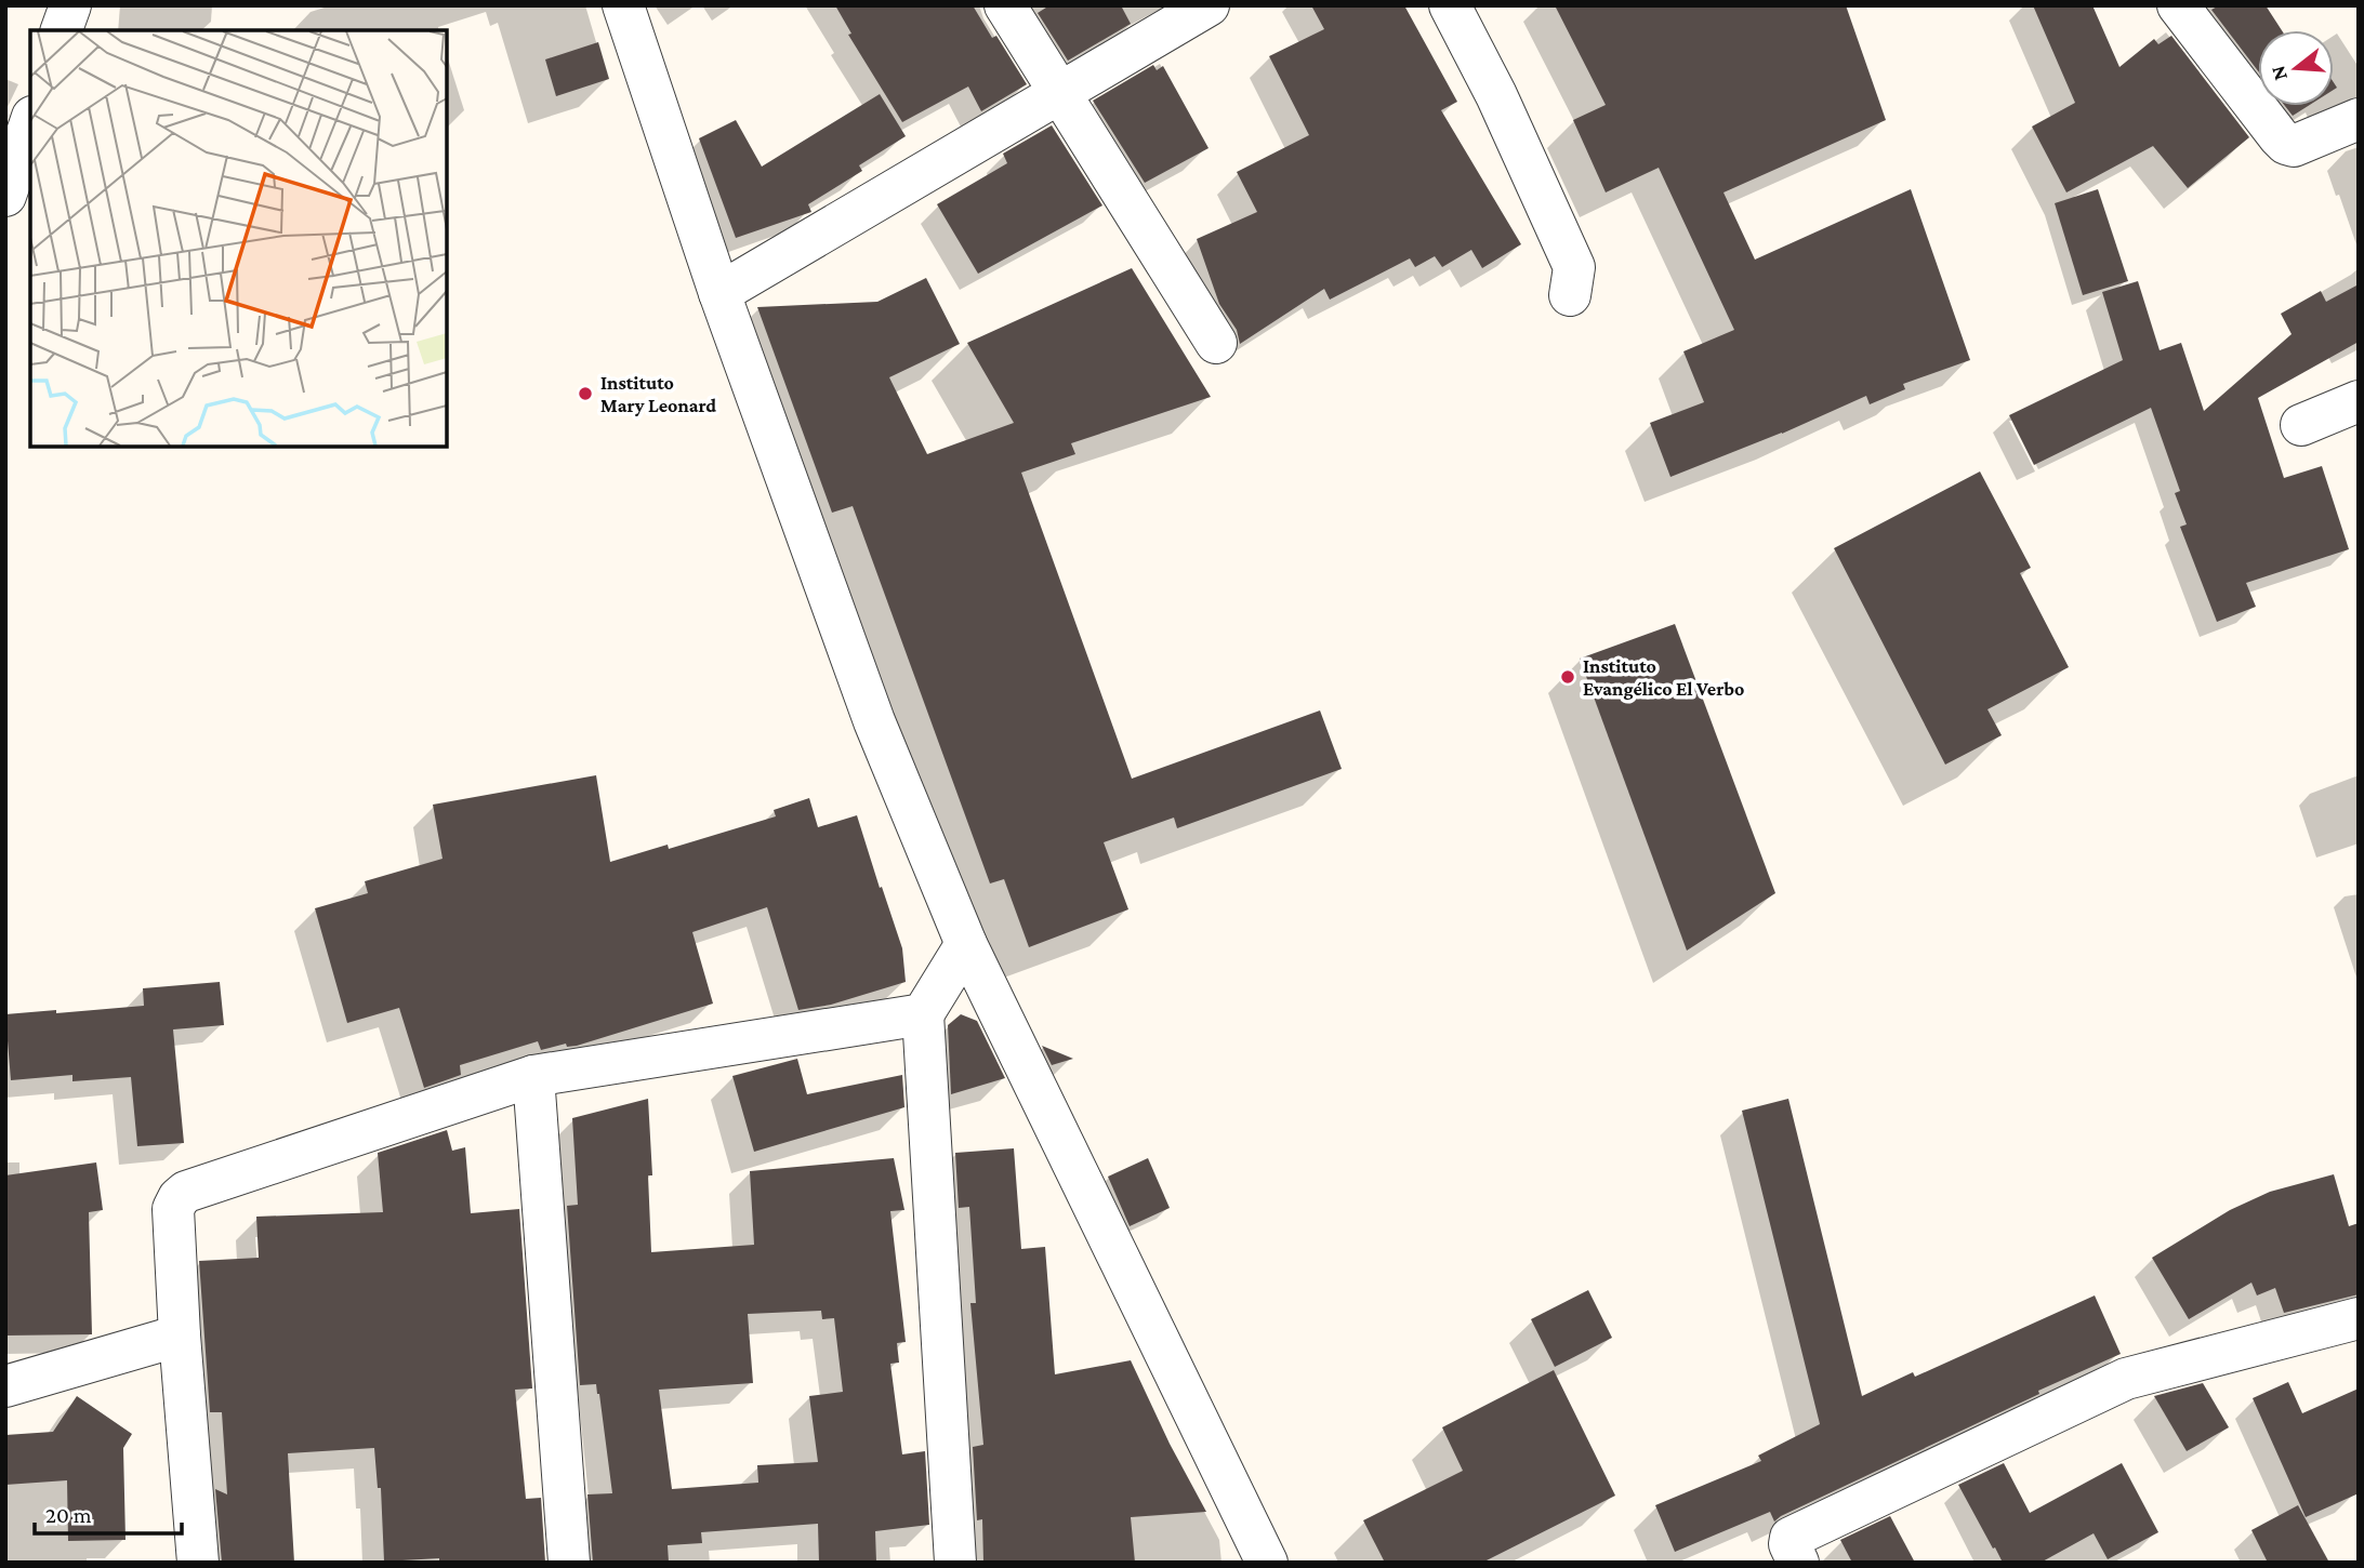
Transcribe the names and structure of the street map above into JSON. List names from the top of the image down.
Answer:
{
  "places": ["Instituto Mary Leonard", "Instituto Evangélico El Verbo"],
  "scale_bar": "20 m",
  "north": "left"
}
